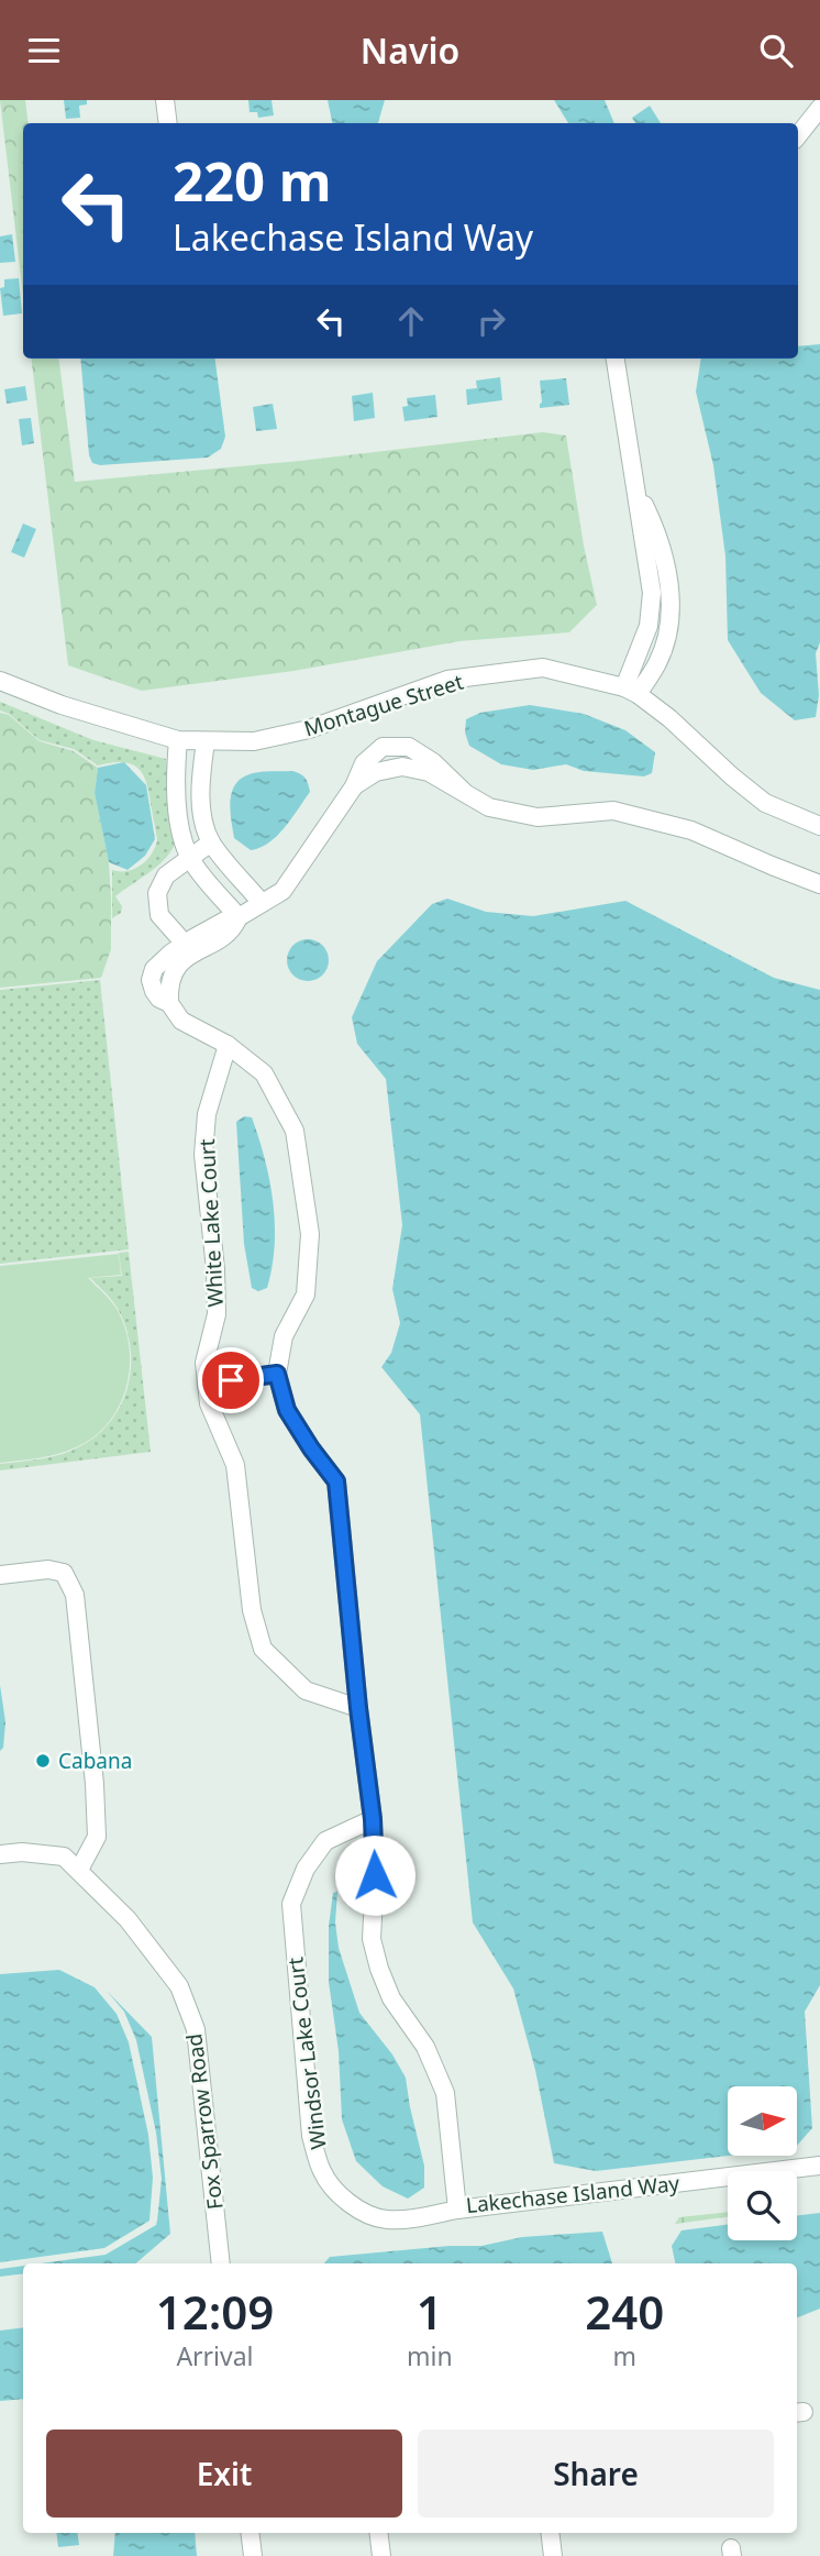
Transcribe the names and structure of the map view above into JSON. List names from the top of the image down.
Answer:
{
  "streets": {
    "street": [
      "Montague Street",
      "White Lake Court",
      "Windsor Lake Court",
      "Fox Sparrow Road",
      "Lakechase Island Way"
    ]
  },
  "crossings": [
    ["White Lake Court", "Lakechase Island Way"],
    ["Windsor Lake Court", "Lakechase Island Way"]
  ],
  "places": ["Cabana"],
  "north": "right",
  "page": {
    "header": "Navio",
    "turn": ["220 m", "Lakechase Island Way"],
    "eta": [
      "12:09",
      "Arrival",
      "1",
      "min",
      "240",
      "m"
    ],
    "buttons": ["Exit", "Share"]
  }
}
